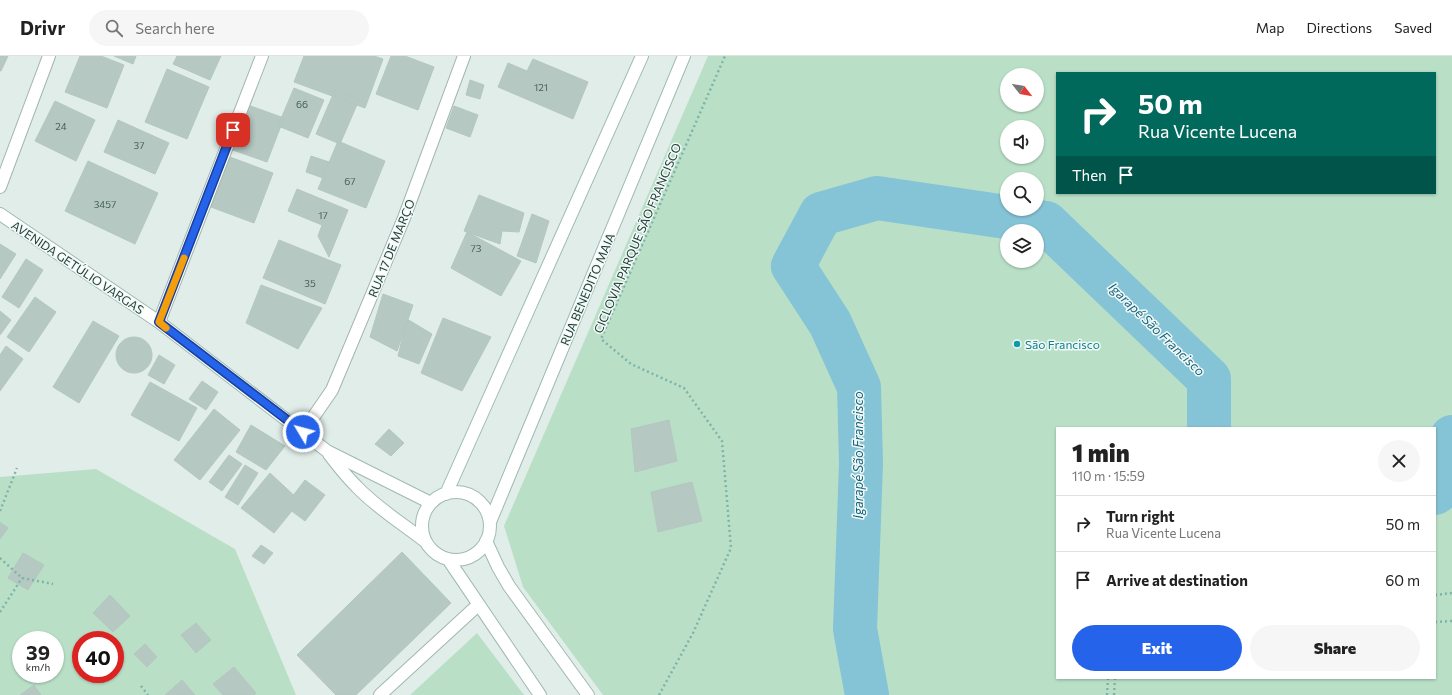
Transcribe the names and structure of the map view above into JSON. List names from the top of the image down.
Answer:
{
  "streets": {
    "street": ["RUA 17 DE MARÇO", "AVENIDA GETÚLIO VARGAS", "RUA BENEDITO MAIA"],
    "path": ["CICLOVIA PARQUE SÃO FRANCISCO"]
  },
  "crossings": [
    ["RUA 17 DE MARÇO", "AVENIDA GETÚLIO VARGAS"],
    ["AVENIDA GETÚLIO VARGAS", "RUA BENEDITO MAIA"]
  ],
  "water": ["Igarapé São Francisco"],
  "places": ["São Francisco"],
  "house_numbers": [
    "121",
    "66",
    "24",
    "37",
    "67",
    "3457",
    "17",
    "73",
    "35"
  ],
  "north": "bottom right",
  "page": {
    "header": "Drivr",
    "search": "Search here",
    "nav": ["Map", "Directions", "Saved"],
    "turn": ["50 m", "Rua Vicente Lucena"],
    "then": "Then",
    "heading": ["1 min", "110 m · 15:59"],
    "list": [
      {
        "name": "Turn right",
        "note": "Rua Vicente Lucena",
        "value": "50 m"
      },
      {
        "name": "Arrive at destination",
        "value": "60 m"
      }
    ],
    "buttons": ["Exit", "Share"],
    "speed": "39 km/h",
    "limit": "40"
  }
}
